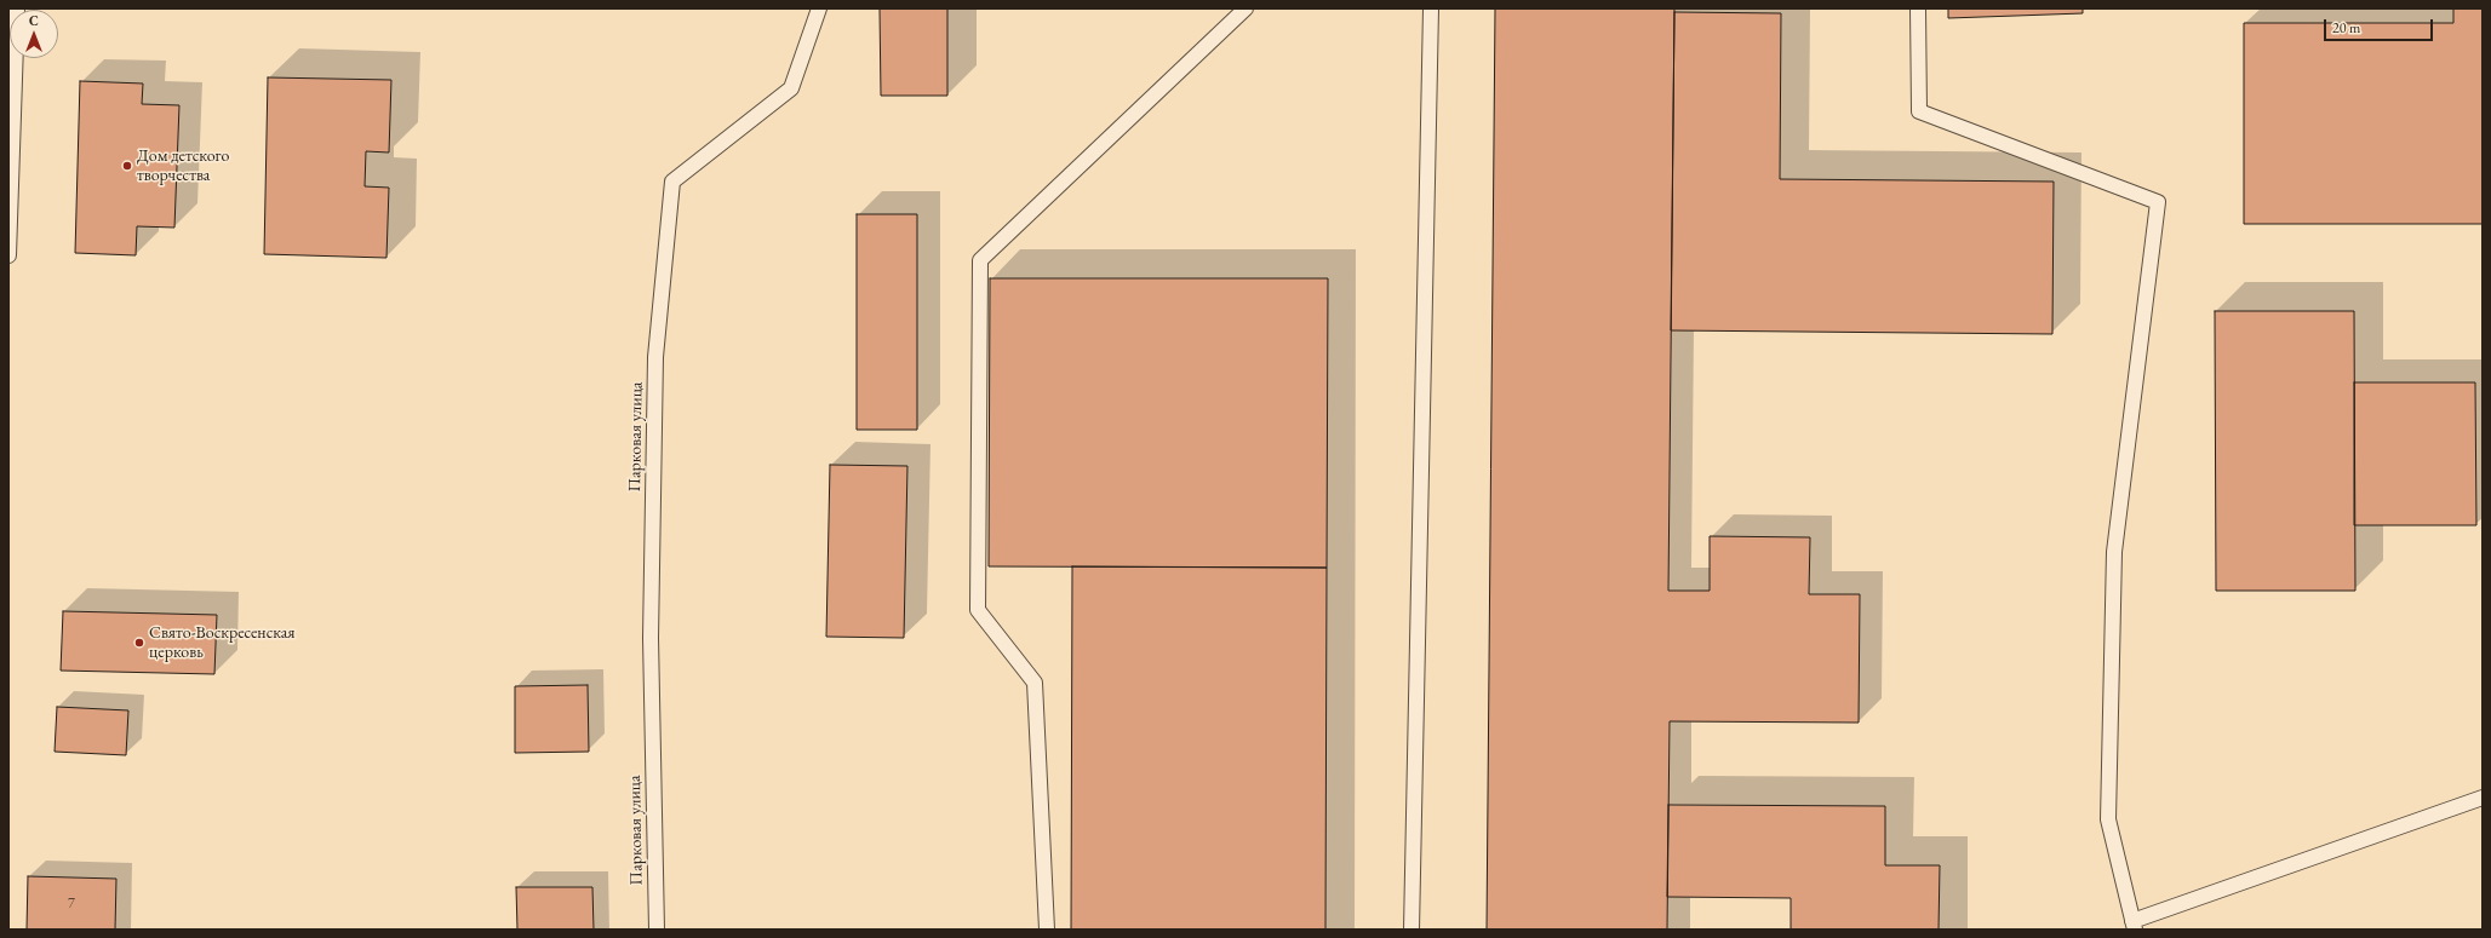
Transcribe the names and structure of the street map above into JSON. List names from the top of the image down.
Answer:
{
  "streets": {
    "lane": ["Парковая улица"]
  },
  "places": ["Дом детского творчества", "Свято-Воскресенская церковь"],
  "house_numbers": ["7"],
  "scale_bar": "20 m",
  "north": "top"
}
